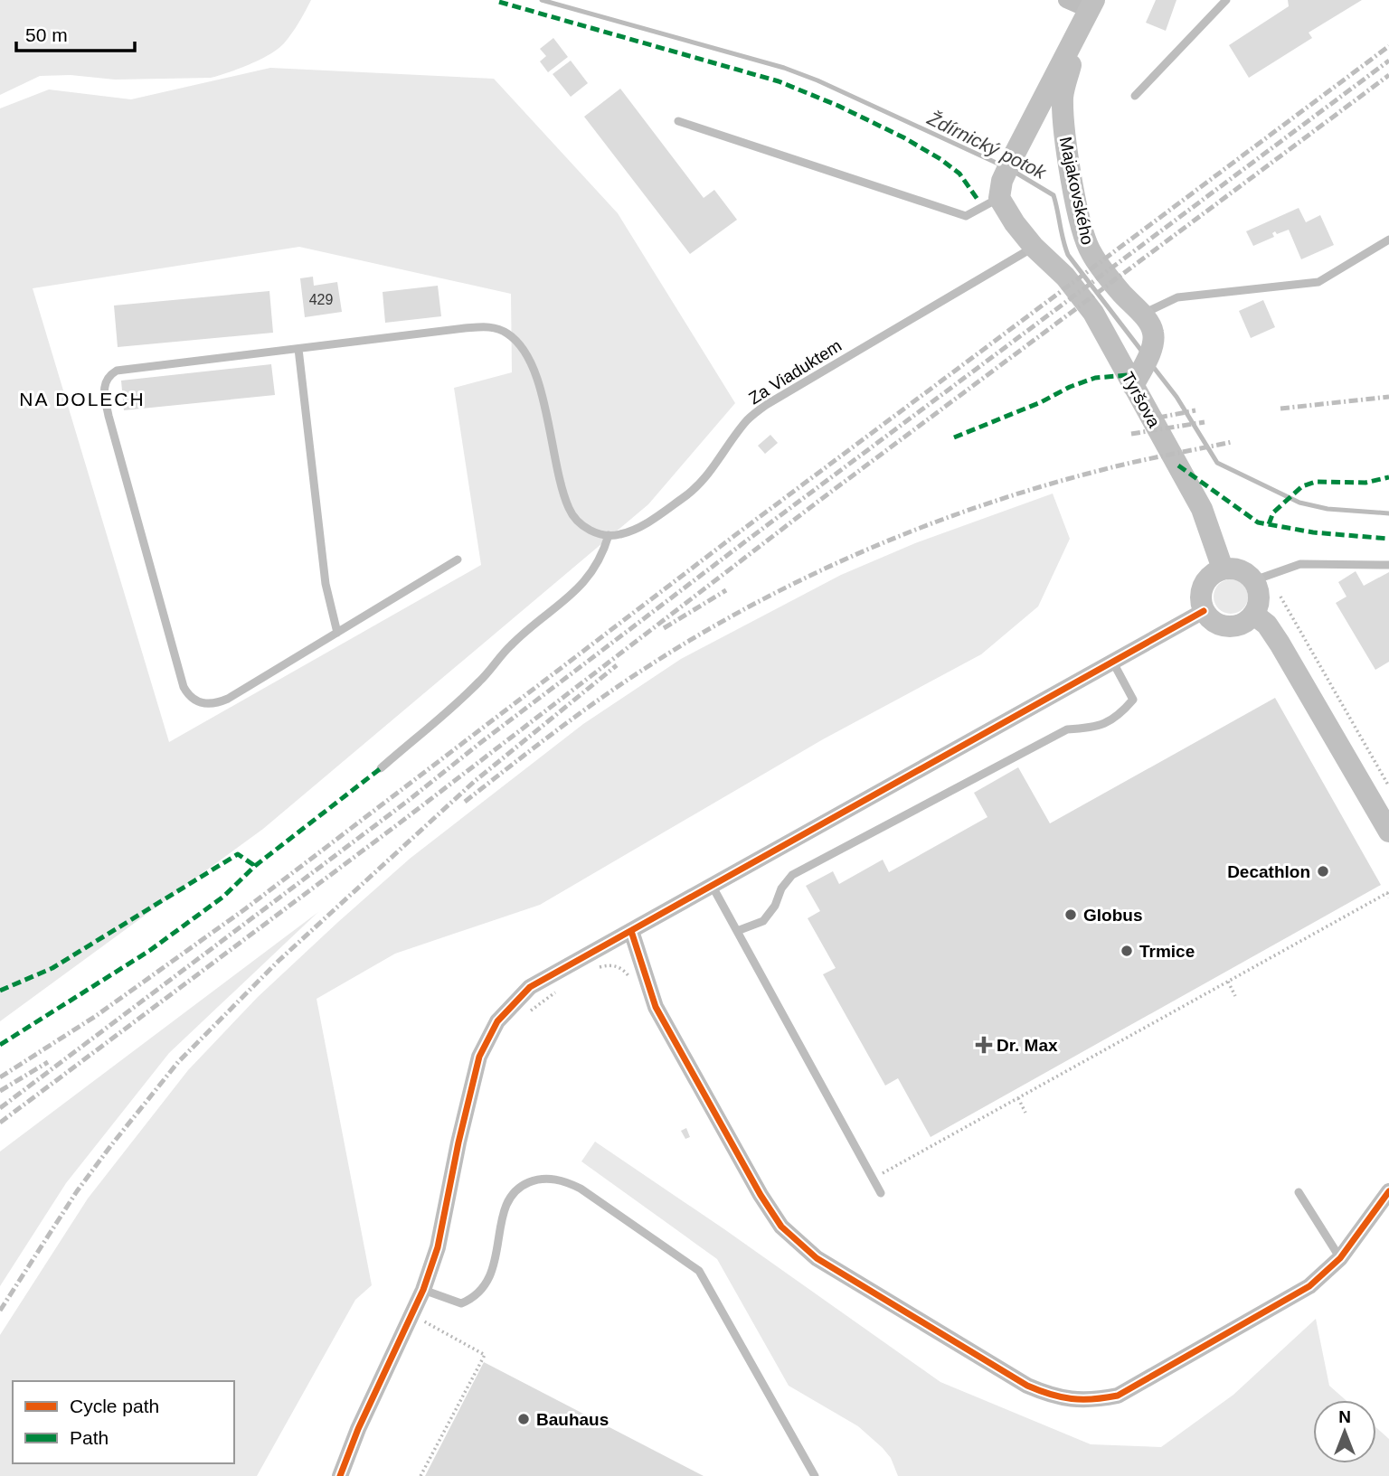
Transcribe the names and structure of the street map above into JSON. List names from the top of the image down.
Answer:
{
  "streets": {
    "main road": ["Majakovského", "Tyršova"],
    "lane": ["Za Viaduktem"]
  },
  "crossings": [
    ["Majakovského", "Tyršova"],
    ["Za Viaduktem", "Tyršova"]
  ],
  "districts": ["NA DOLECH"],
  "water": ["Ždírnický potok"],
  "places": {
    "other": [
      "Decathlon",
      "Globus",
      "Trmice",
      "Bauhaus"
    ],
    "health": ["Dr. Max"]
  },
  "house_numbers": ["429"],
  "legend": ["Cycle path", "Path"],
  "scale_bar": "50 m",
  "north": "top"
}
